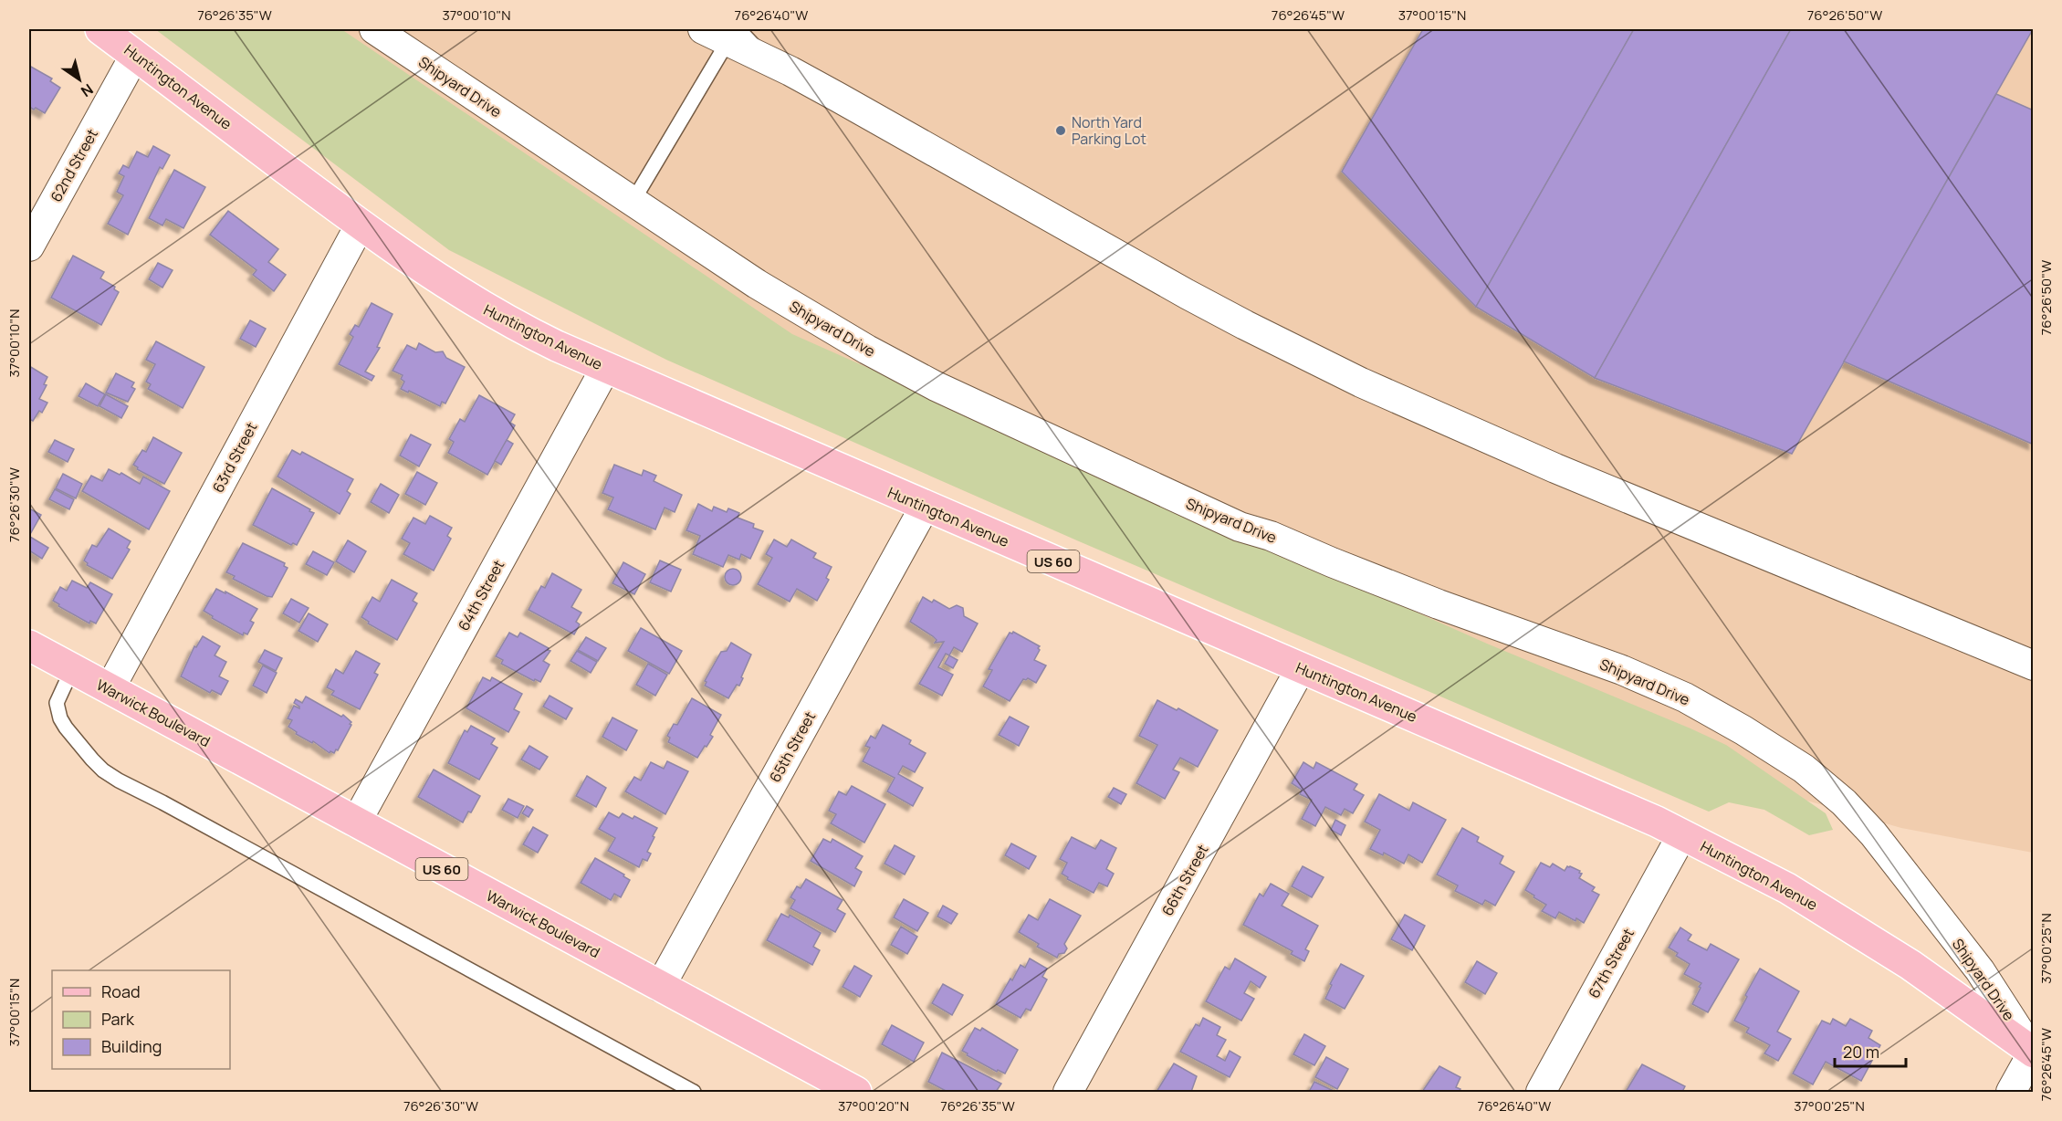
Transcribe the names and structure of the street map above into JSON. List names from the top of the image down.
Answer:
{
  "streets": {
    "main road": ["Huntington Avenue", "US 60", "Warwick Boulevard"],
    "street": [
      "Shipyard Drive",
      "62nd Street",
      "63rd Street",
      "64th Street",
      "65th Street",
      "66th Street",
      "67th Street"
    ]
  },
  "crossings": [
    ["Huntington Avenue", "Shipyard Drive"],
    ["Huntington Avenue", "62nd Street"],
    ["Huntington Avenue", "63rd Street"],
    ["Huntington Avenue", "64th Street"],
    ["Huntington Avenue", "65th Street"],
    ["Huntington Avenue", "66th Street"],
    ["Huntington Avenue", "67th Street"],
    ["63rd Street", "Warwick Boulevard"],
    ["64th Street", "Warwick Boulevard"],
    ["Warwick Boulevard", "65th Street"]
  ],
  "places": ["North Yard Parking Lot"],
  "legend": ["Road", "Park", "Building"],
  "scale_bar": "20 m",
  "north": "bottom right",
  "coordinates": [
    "76°26'35\"W",
    "37°00'10\"N",
    "76°26'40\"W",
    "76°26'45\"W",
    "37°00'15\"N",
    "76°26'50\"W",
    "76°26'30\"W",
    "37°00'25\"N",
    "37°00'20\"N"
  ]
}
